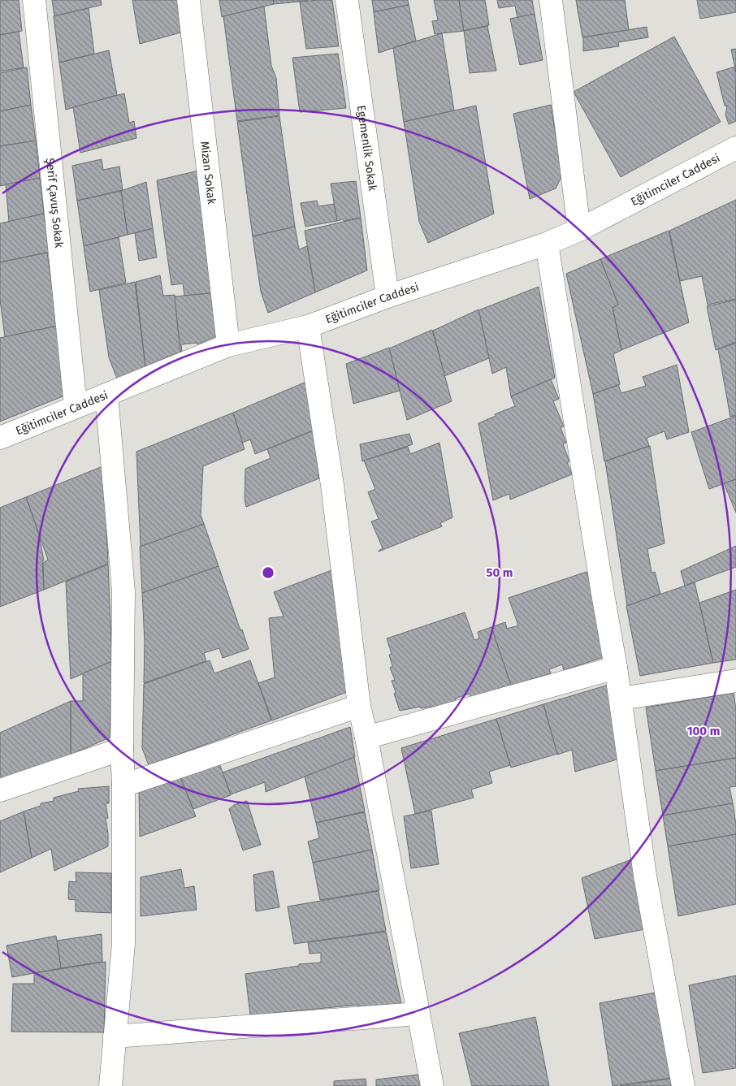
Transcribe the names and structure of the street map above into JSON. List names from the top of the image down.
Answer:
{
  "streets": {
    "street": [
      "Egemenlik Sokak",
      "Mizan Sokak",
      "Eğitimciler Caddesi",
      "Şerif Çavuş Sokak"
    ]
  },
  "crossings": [
    ["Egemenlik Sokak", "Eğitimciler Caddesi"],
    ["Mizan Sokak", "Eğitimciler Caddesi"],
    ["Eğitimciler Caddesi", "Şerif Çavuş Sokak"]
  ],
  "rings": ["50 m", "100 m"]
}
